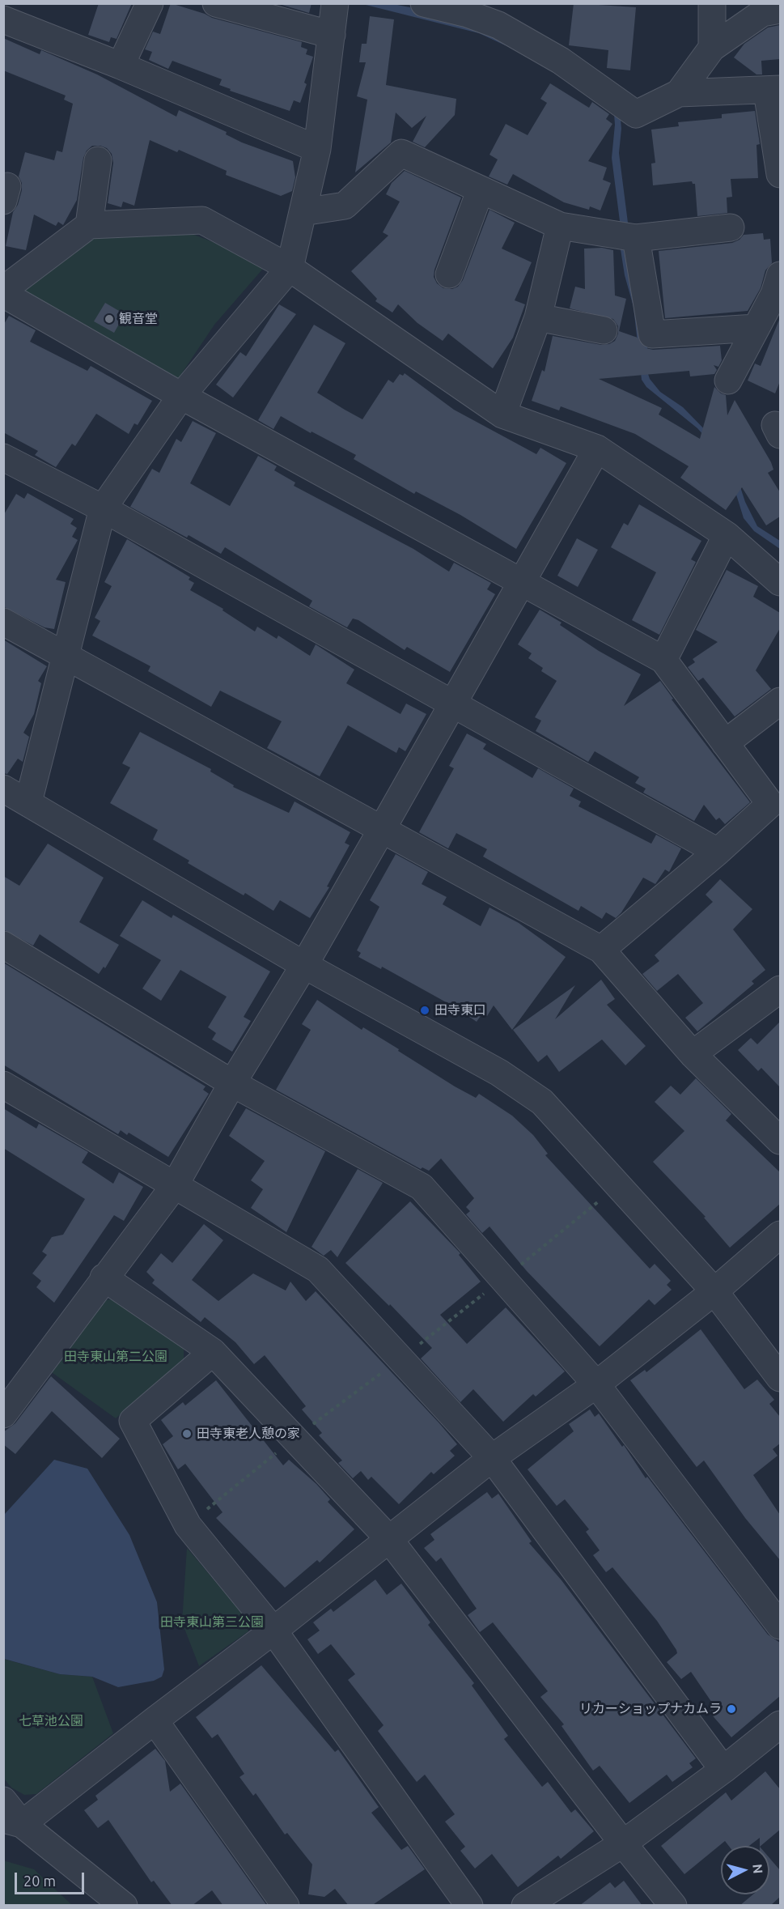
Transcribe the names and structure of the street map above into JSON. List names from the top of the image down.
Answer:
{
  "parks": ["田寺東山第二公園", "田寺東山第三公園", "七草池公園"],
  "places": [
    "観音堂",
    "田寺東口",
    "田寺東老人憩の家",
    "リカーショップナカムラ"
  ],
  "scale_bar": "20 m",
  "north": "right"
}
